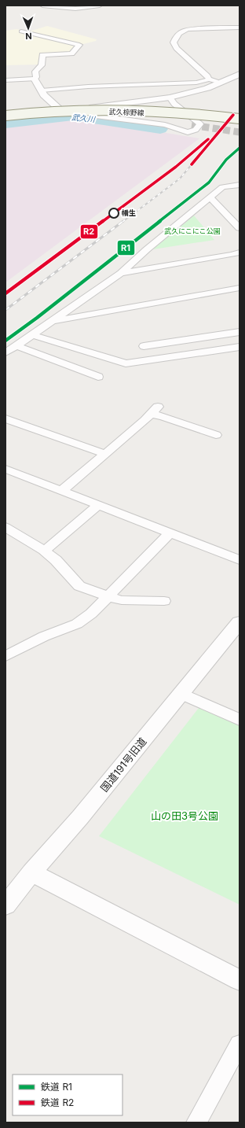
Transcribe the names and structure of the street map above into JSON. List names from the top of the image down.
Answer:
{
  "streets": {
    "main road": ["武久椋野線"],
    "street": ["国道191号旧道"]
  },
  "water": ["武久川"],
  "parks": ["武久にこにこ公園", "山の田3号公園"],
  "places": ["幡生"],
  "lines": ["rail line R2", "rail line R1"],
  "legend": ["鉄道 R1", "鉄道 R2"],
  "north": "bottom"
}
